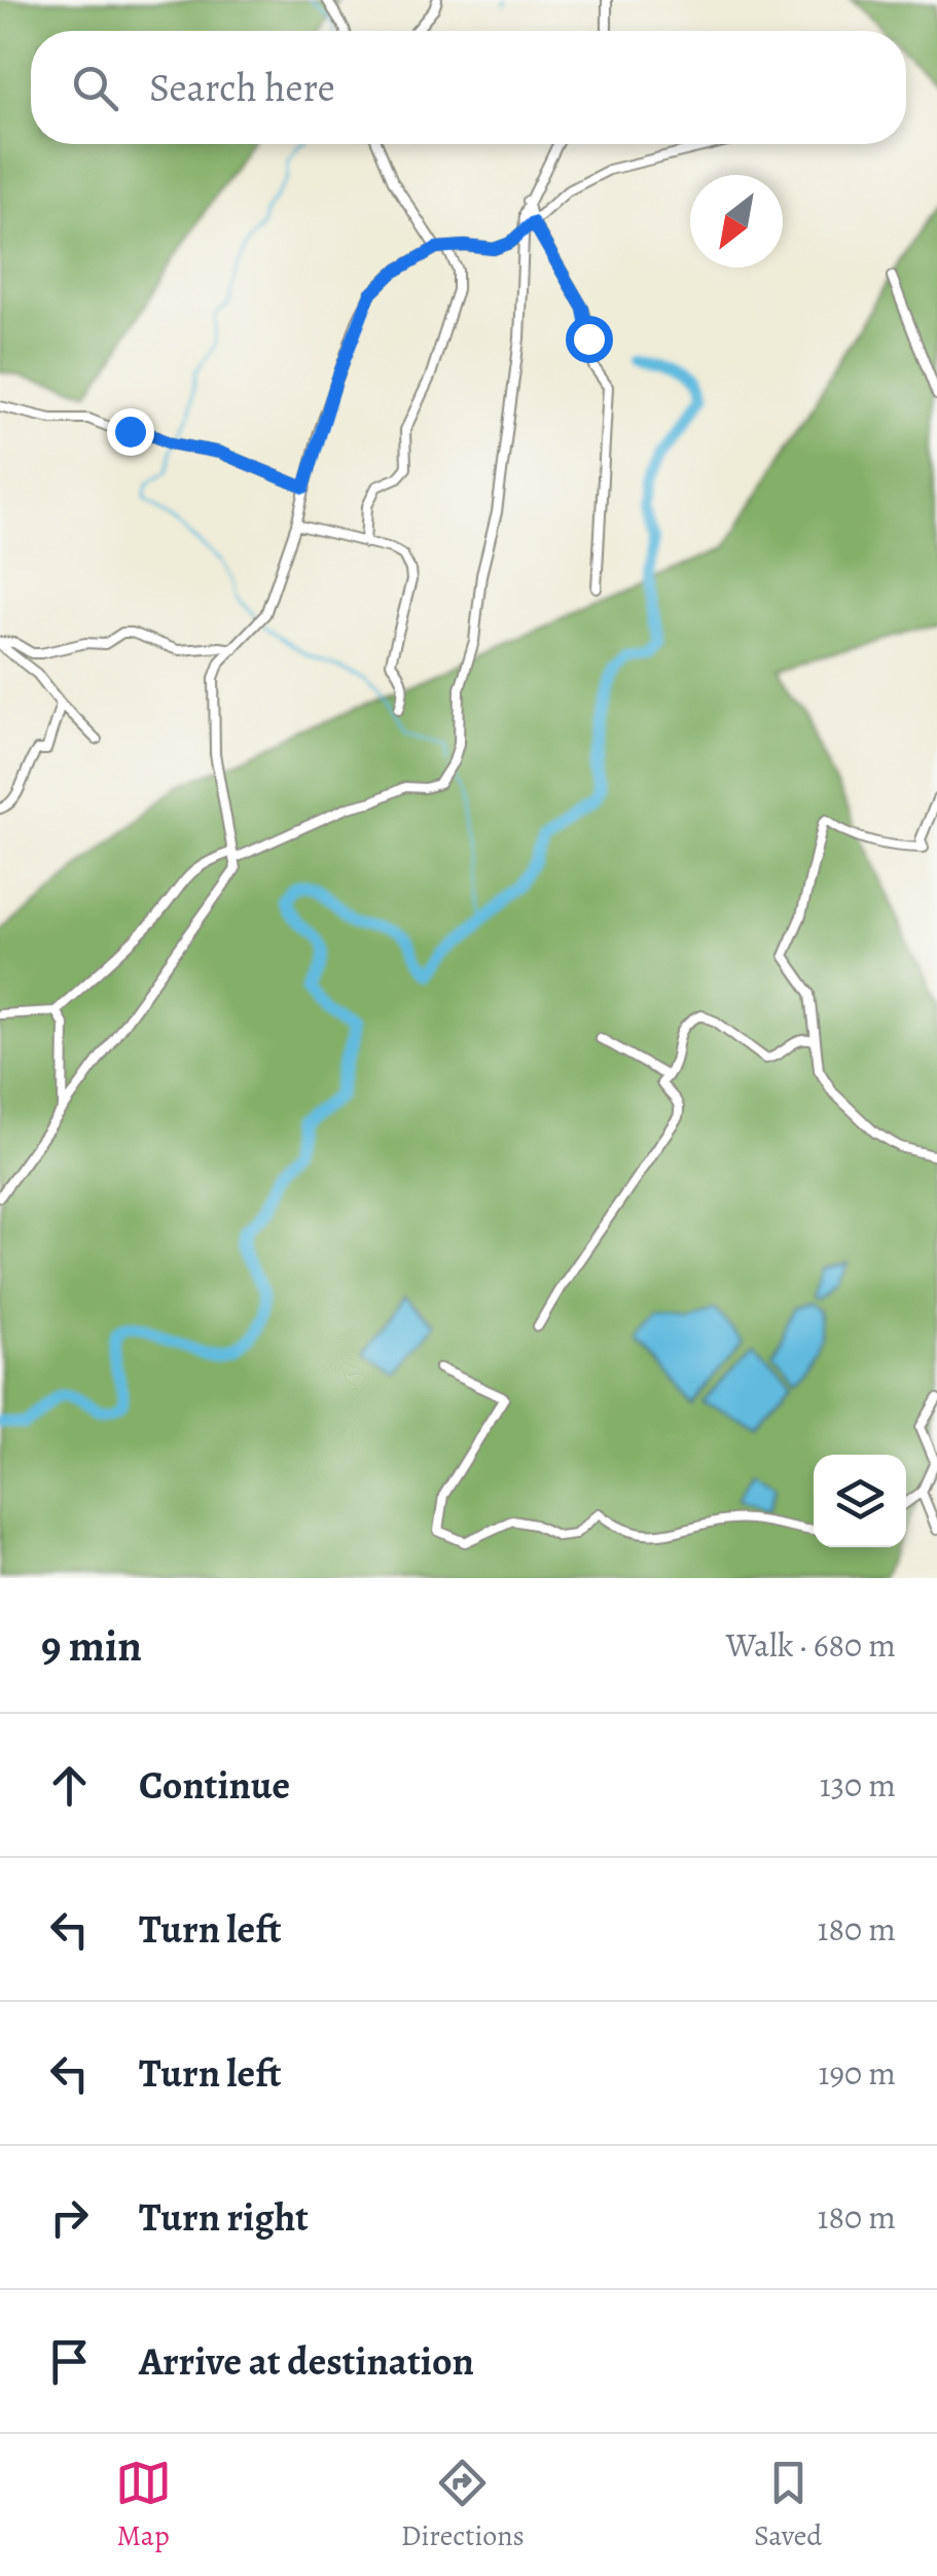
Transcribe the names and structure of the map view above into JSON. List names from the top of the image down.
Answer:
{
  "north": "bottom left",
  "page": {
    "search": "Search here",
    "heading": ["9 min", "Walk · 680 m"],
    "list": [
      ["Continue", "130 m"],
      ["Turn left", "180 m"],
      ["Turn left", "190 m"],
      ["Turn right", "180 m"],
      "Arrive at destination"
    ],
    "nav": ["Map", "Directions", "Saved"]
  }
}
